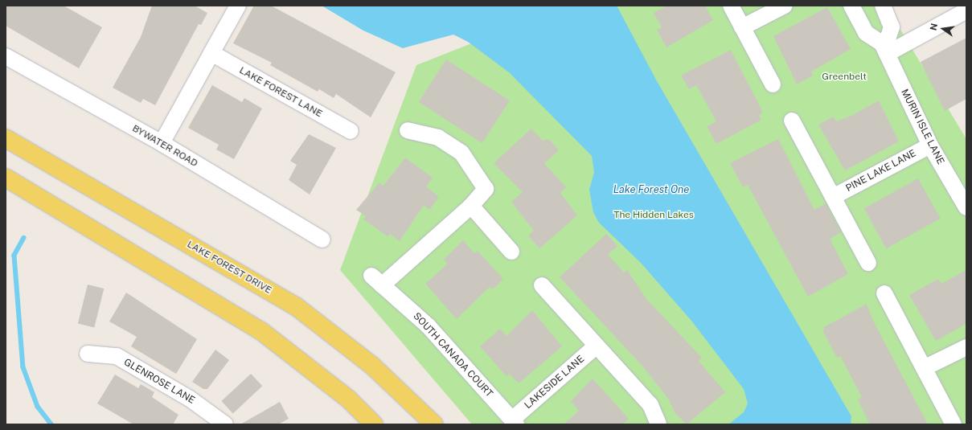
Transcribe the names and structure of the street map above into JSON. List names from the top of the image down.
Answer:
{
  "streets": {
    "main road": ["LAKE FOREST DRIVE"],
    "street": [
      "LAKE FOREST LANE",
      "MURIN ISLE LANE",
      "BYWATER ROAD",
      "PINE LAKE LANE",
      "SOUTH CANADA COURT",
      "GLENROSE LANE",
      "LAKESIDE LANE"
    ]
  },
  "crossings": [
    ["MURIN ISLE LANE", "PINE LAKE LANE"],
    ["SOUTH CANADA COURT", "LAKESIDE LANE"]
  ],
  "water": ["Lake Forest One"],
  "parks": ["Greenbelt", "The Hidden Lakes"],
  "north": "left"
}
